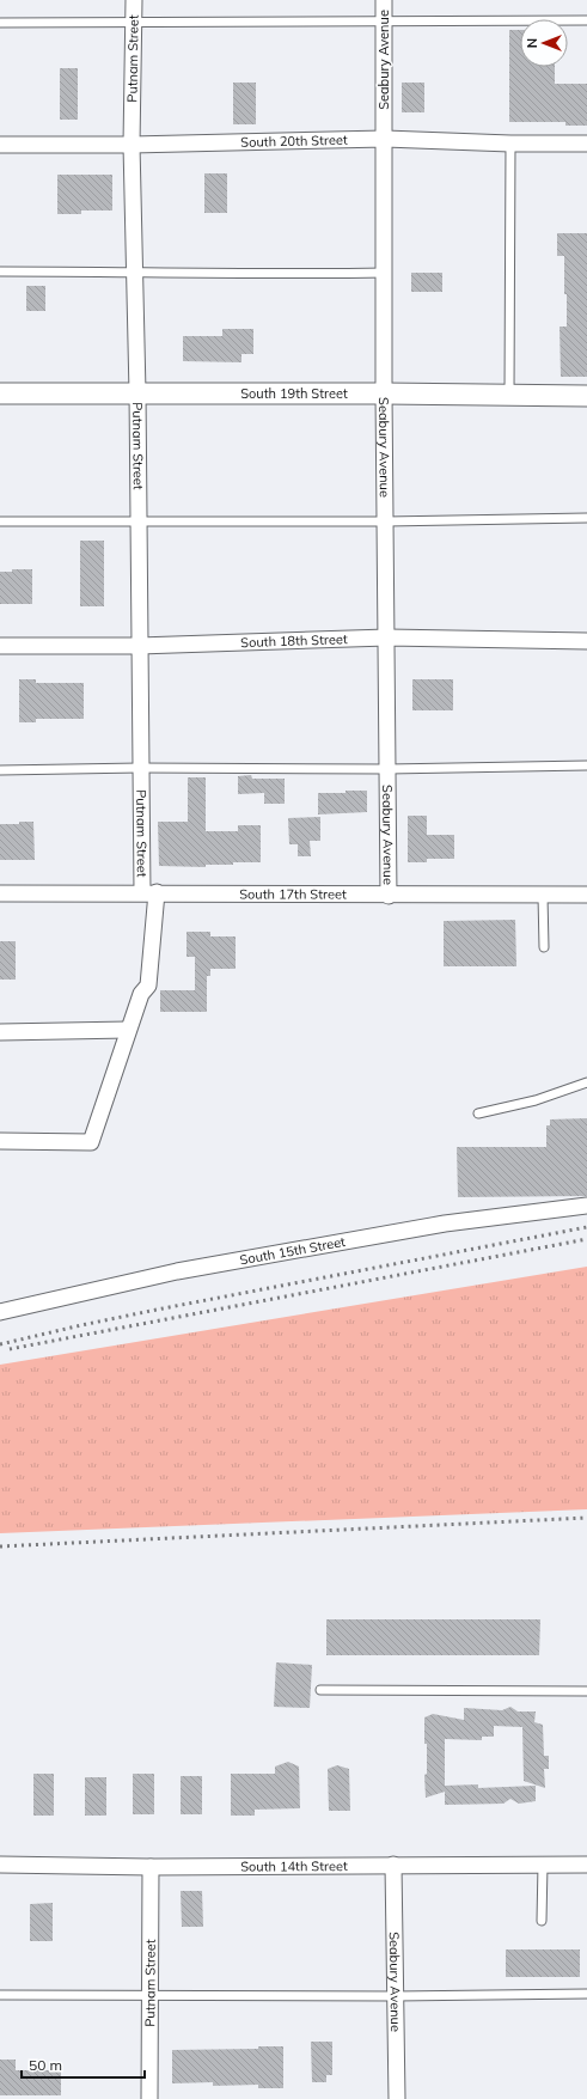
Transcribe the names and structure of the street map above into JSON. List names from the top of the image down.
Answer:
{
  "streets": {
    "street": [
      "Putnam Street",
      "Seabury Avenue",
      "South 20th Street",
      "South 19th Street",
      "South 18th Street",
      "South 17th Street",
      "South 15th Street",
      "South 14th Street"
    ]
  },
  "crossings": [
    ["Putnam Street", "South 20th Street"],
    ["Putnam Street", "South 19th Street"],
    ["Putnam Street", "South 18th Street"],
    ["Putnam Street", "South 17th Street"],
    ["Putnam Street", "South 14th Street"],
    ["Seabury Avenue", "South 20th Street"],
    ["Seabury Avenue", "South 19th Street"],
    ["Seabury Avenue", "South 18th Street"],
    ["Seabury Avenue", "South 17th Street"],
    ["Seabury Avenue", "South 14th Street"]
  ],
  "scale_bar": "50 m",
  "north": "left"
}
